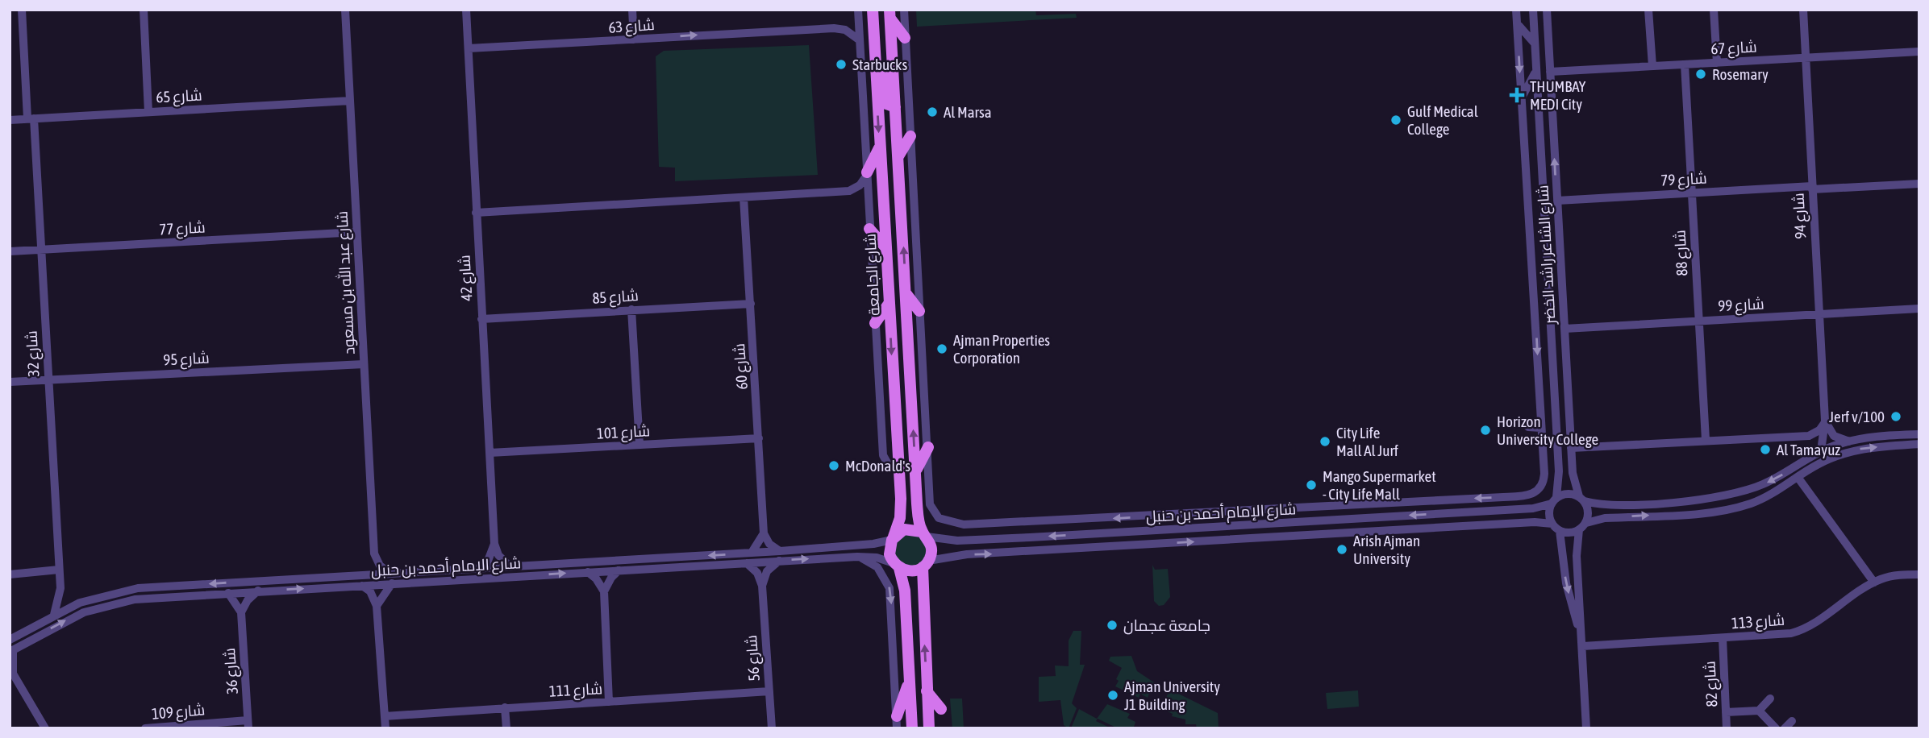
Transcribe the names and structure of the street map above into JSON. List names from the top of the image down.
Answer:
{
  "streets": {
    "main road": ["شارع الجامعة"],
    "street": [
      "شارع 63",
      "شارع 67",
      "شارع 65",
      "شارع 79",
      "شارع 94",
      "شارع 77",
      "شارع 88",
      "شارع الشاعر راشد الخضر",
      "شارع 42",
      "شارع عبد الله بن مسعود",
      "شارع 85",
      "شارع 99",
      "شارع 32",
      "شارع 95",
      "شارع 60",
      "شارع 101",
      "شارع الإمام أحمد بن حنبل",
      "شارع 113",
      "شارع 56",
      "شارع 36",
      "شارع 82",
      "شارع 111",
      "شارع 109"
    ]
  },
  "crossings": [
    ["شارع 63", "شارع 42"],
    ["شارع 67", "شارع 94"],
    ["شارع 67", "شارع 88"],
    ["شارع 67", "شارع الشاعر راشد الخضر"],
    ["شارع 65", "شارع عبد الله بن مسعود"],
    ["شارع 65", "شارع 32"],
    ["شارع 79", "شارع 94"],
    ["شارع 79", "شارع 88"],
    ["شارع 79", "شارع الشاعر راشد الخضر"],
    ["شارع 94", "شارع 99"],
    ["شارع 77", "شارع عبد الله بن مسعود"],
    ["شارع 77", "شارع 32"],
    ["شارع 88", "شارع 99"],
    ["شارع الشاعر راشد الخضر", "شارع 99"],
    ["شارع الشاعر راشد الخضر", "شارع الإمام أحمد بن حنبل"],
    ["شارع الجامعة", "شارع الإمام أحمد بن حنبل"],
    ["شارع 42", "شارع 85"],
    ["شارع 42", "شارع 101"],
    ["شارع عبد الله بن مسعود", "شارع 95"],
    ["شارع 85", "شارع 60"],
    ["شارع 32", "شارع 95"],
    ["شارع 32", "شارع الإمام أحمد بن حنبل"],
    ["شارع 60", "شارع 101"],
    ["شارع 113", "شارع 82"],
    ["شارع 56", "شارع 111"],
    ["شارع 36", "شارع 109"]
  ],
  "one_way": ["شارع 63"],
  "places": {
    "other": [
      "Starbucks",
      "Rosemary",
      "Al Marsa",
      "Gulf Medical College",
      "Ajman Properties Corporation",
      "Jerf v/100",
      "Horizon University College",
      "City Life Mall Al Jurf",
      "Al Tamayuz",
      "McDonald's",
      "Mango Supermarket - City Life Mall",
      "Arish Ajman University",
      "جامعة عجمان",
      "Ajman University J1 Building"
    ],
    "health": ["THUMBAY MEDI City"]
  }
}
